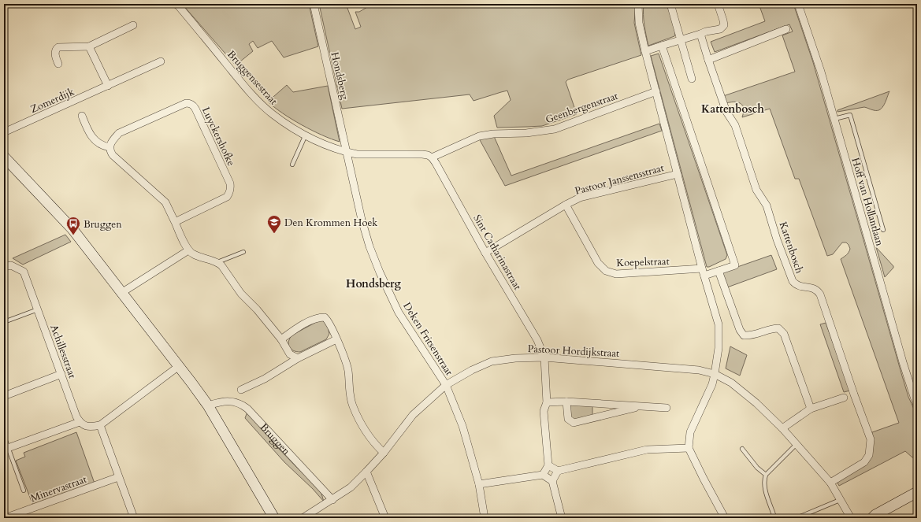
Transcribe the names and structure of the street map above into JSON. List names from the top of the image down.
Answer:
{
  "streets": {
    "street": [
      "Hondsberg",
      "Bruggensestraat",
      "Zomerdijk",
      "Geenbergenstraat",
      "Luyckershofke",
      "Pastoor Janssensstraat",
      "Hoff van Hollantlaan",
      "Kattenbosch",
      "Sint Catharinastraat",
      "Koepelstraat",
      "Deken Fritsenstraat",
      "Pastoor Hordijkstraat",
      "Achillesstraat",
      "Bruggen",
      "Minervastraat"
    ]
  },
  "crossings": [
    ["Hondsberg", "Bruggensestraat"],
    ["Hondsberg", "Deken Fritsenstraat"],
    ["Bruggensestraat", "Deken Fritsenstraat"],
    ["Geenbergenstraat", "Sint Catharinastraat"],
    ["Pastoor Janssensstraat", "Sint Catharinastraat"],
    ["Pastoor Janssensstraat", "Koepelstraat"],
    ["Kattenbosch", "Pastoor Hordijkstraat"],
    ["Sint Catharinastraat", "Pastoor Hordijkstraat"],
    ["Deken Fritsenstraat", "Pastoor Hordijkstraat"],
    ["Pastoor Hordijkstraat", "Bruggen"]
  ],
  "districts": ["Kattenbosch", "Hondsberg"],
  "places": {
    "school or university": ["Den Krommen Hoek"],
    "bus stop": ["Bruggen"]
  }
}
